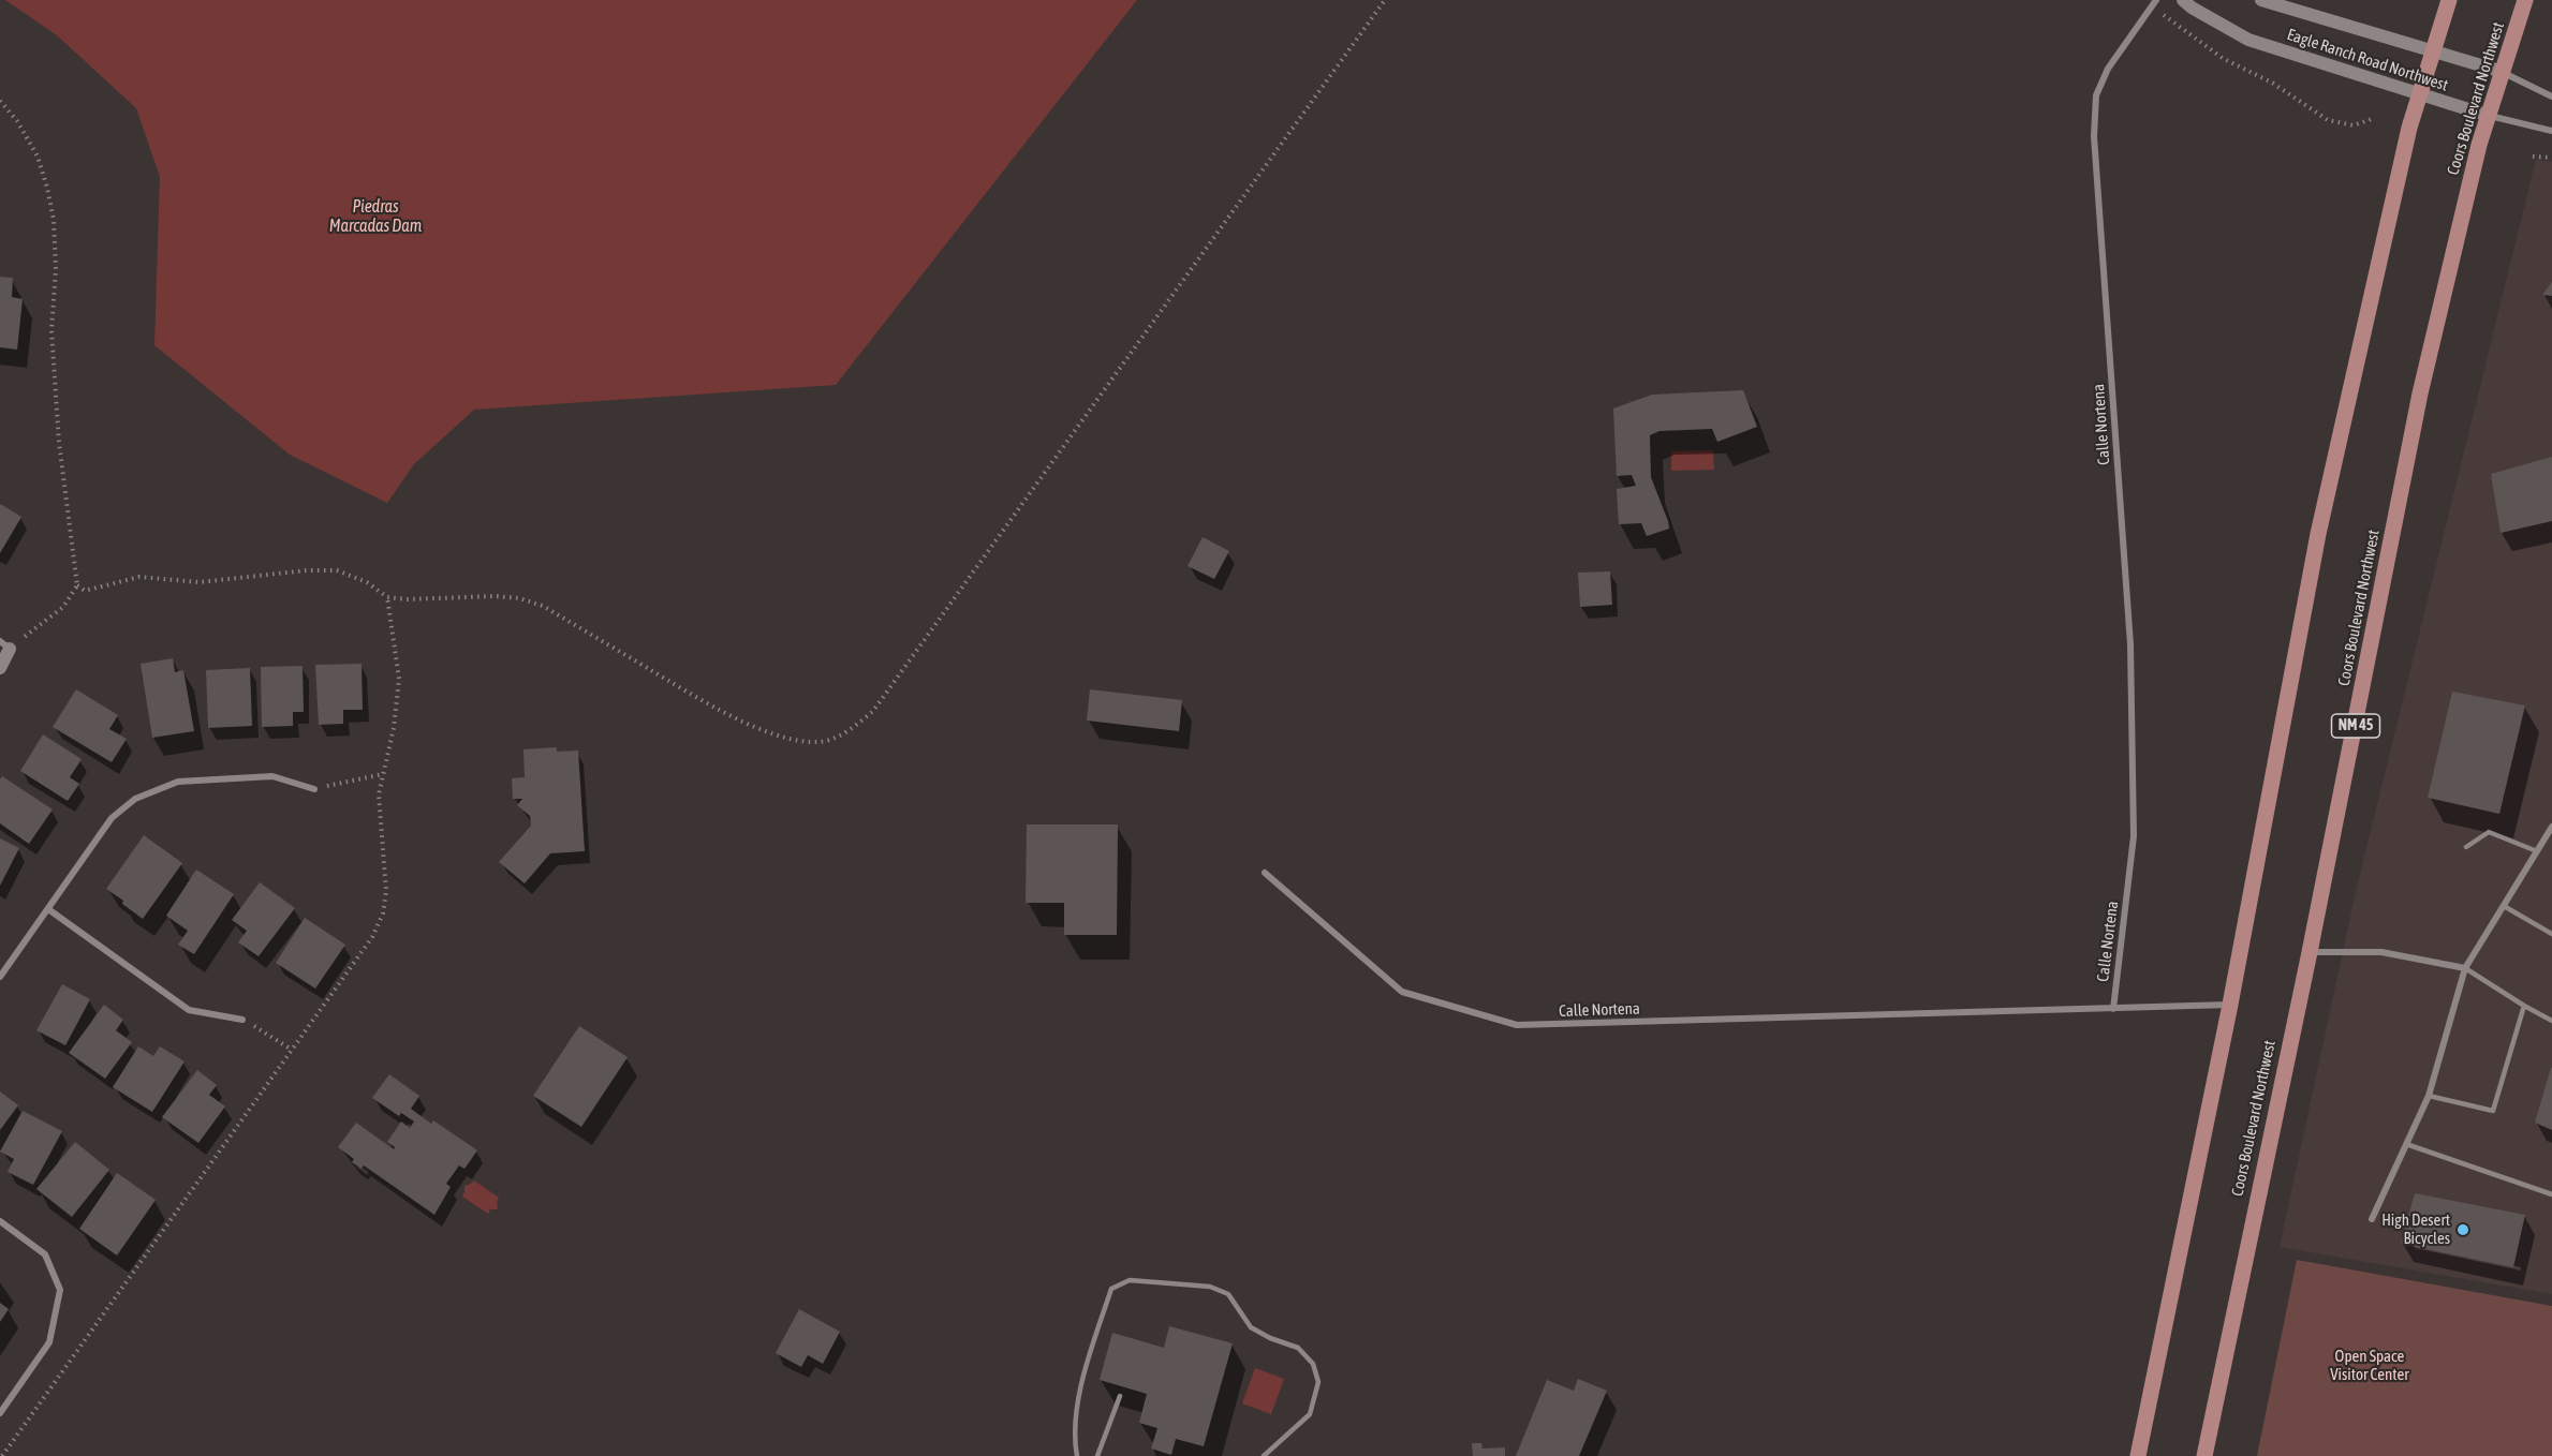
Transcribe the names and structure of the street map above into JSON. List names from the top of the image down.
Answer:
{
  "streets": {
    "main road": ["Coors Boulevard Northwest", "NM 45"],
    "street": ["Eagle Ranch Road Northwest", "Calle Nortena"]
  },
  "crossings": [
    ["Eagle Ranch Road Northwest", "Coors Boulevard Northwest"]
  ],
  "water": ["Piedras Marcadas Dam"],
  "parks": ["Open Space Visitor Center"],
  "places": ["High Desert Bicycles"]
}
